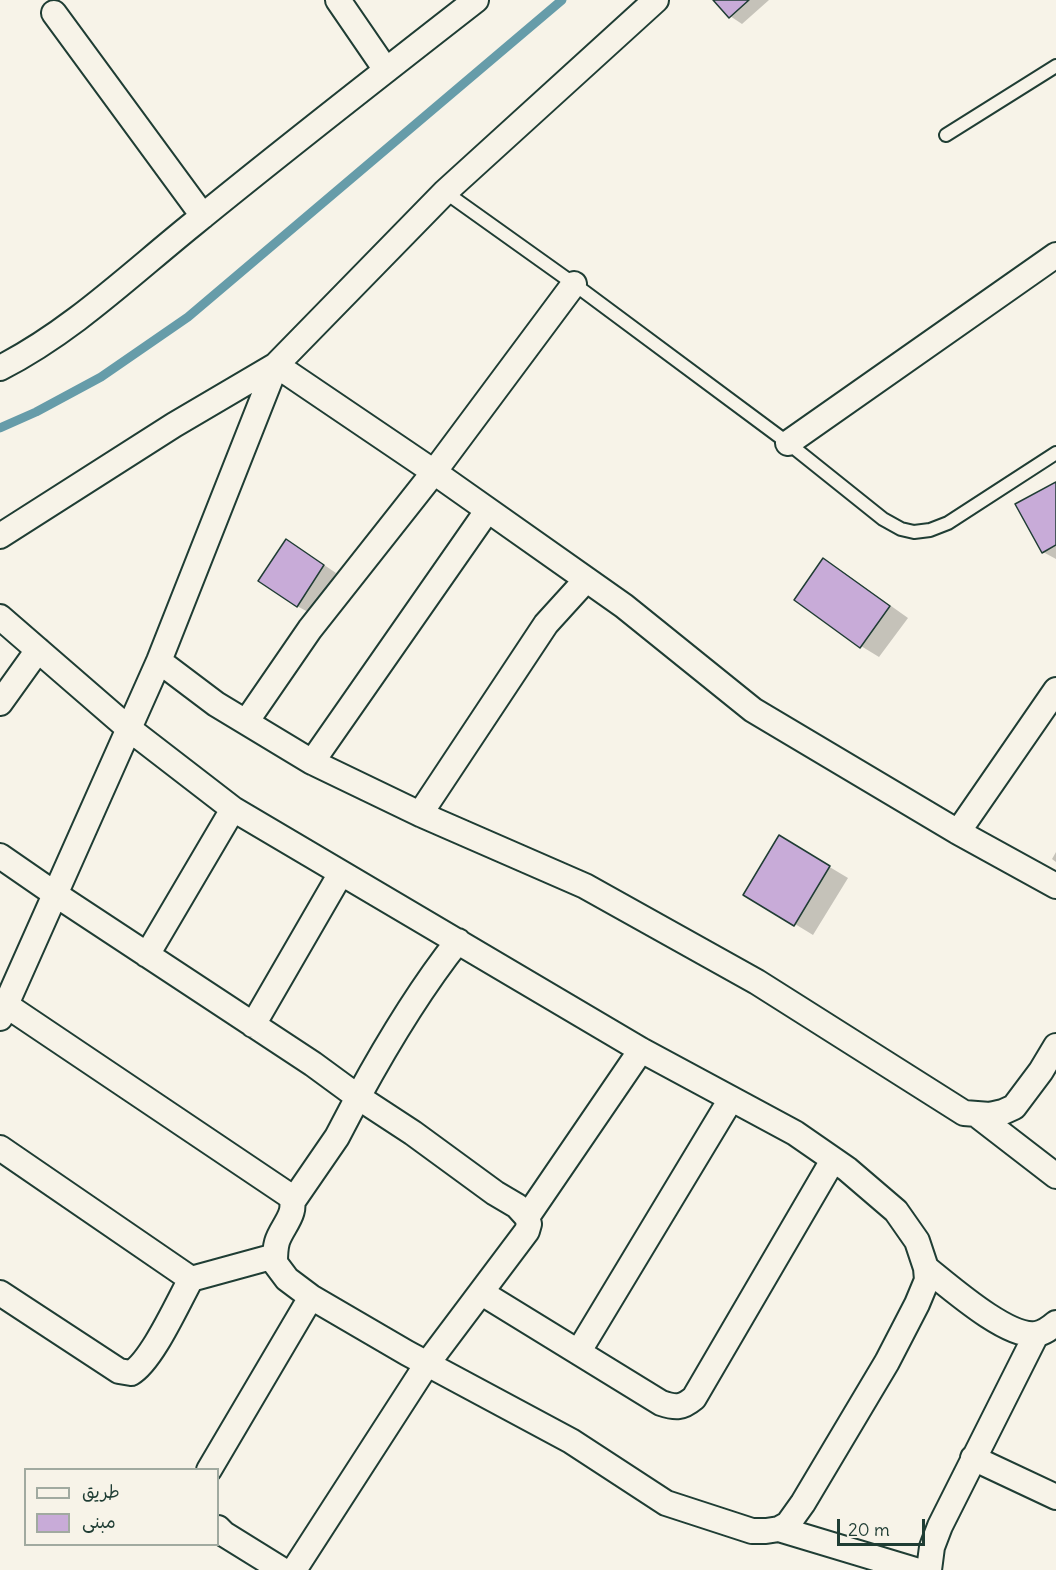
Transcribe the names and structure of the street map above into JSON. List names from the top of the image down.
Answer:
{
  "legend": ["طريق", "مبنى"],
  "scale_bar": "20 m"
}
